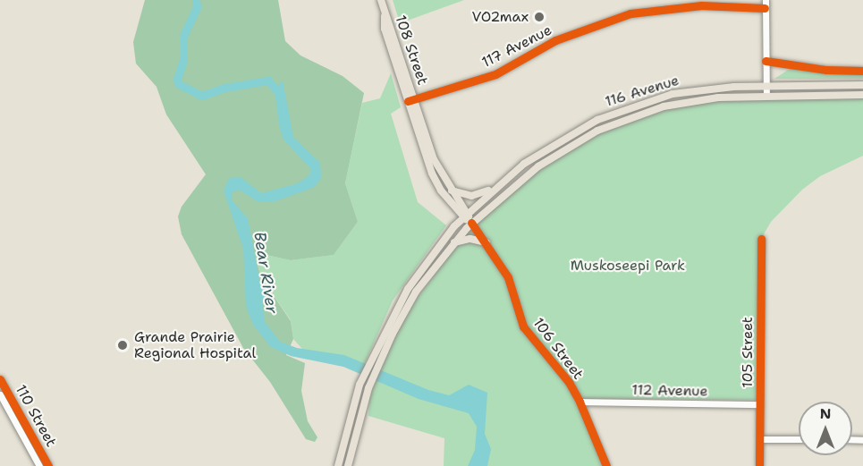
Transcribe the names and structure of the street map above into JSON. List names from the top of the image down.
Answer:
{
  "streets": {
    "main road": ["108 Street", "116 Avenue"],
    "street": [
      "117 Avenue",
      "106 Street",
      "105 Street",
      "112 Avenue",
      "110 Street"
    ]
  },
  "crossings": [
    ["117 Avenue", "108 Street"],
    ["108 Street", "116 Avenue"],
    ["116 Avenue", "106 Street"],
    ["106 Street", "112 Avenue"],
    ["105 Street", "112 Avenue"]
  ],
  "water": ["Bear River"],
  "parks": ["Muskoseepi Park"],
  "places": ["VO2max", "Grande Prairie Regional Hospital"],
  "north": "top"
}
